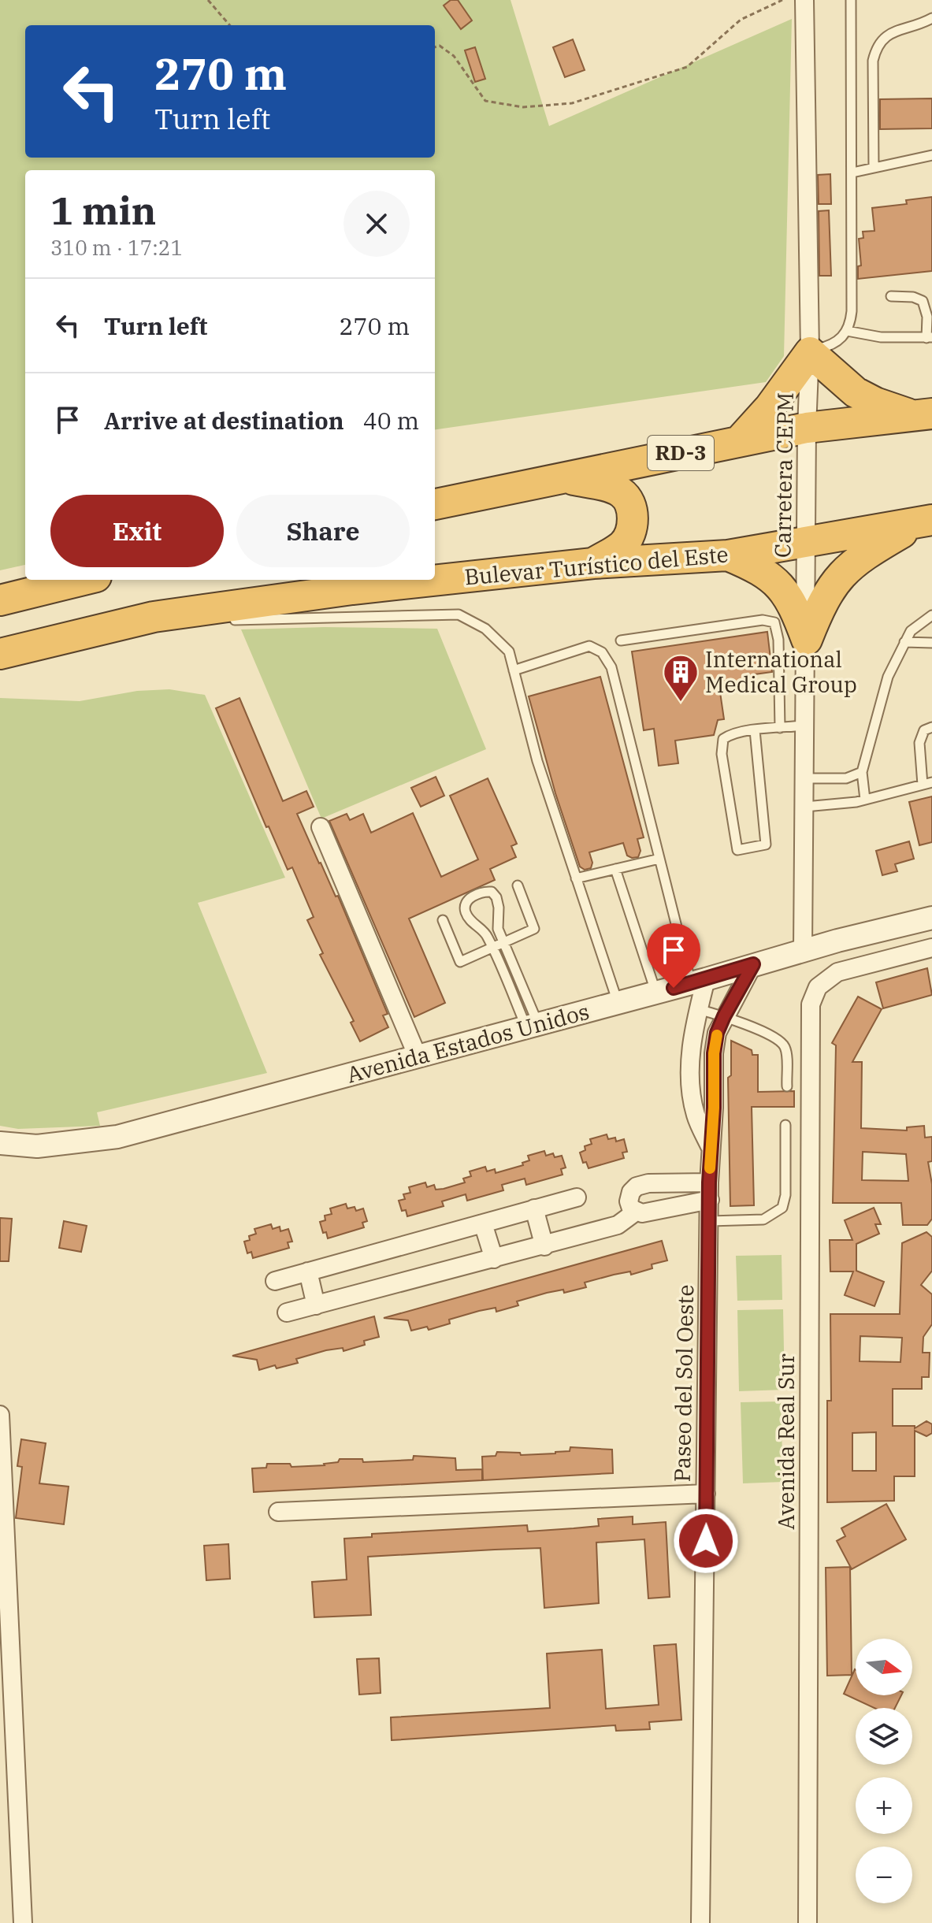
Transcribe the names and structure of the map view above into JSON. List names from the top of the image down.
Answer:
{
  "streets": {
    "highway": ["RD-3", "Bulevar Turístico del Este"],
    "street": [
      "Carretera CEPM",
      "Avenida Estados Unidos",
      "Paseo del Sol Oeste",
      "Avenida Real Sur"
    ]
  },
  "crossings": [
    ["RD-3", "Carretera CEPM"],
    ["Carretera CEPM", "Bulevar Turístico del Este"],
    ["Carretera CEPM", "Avenida Estados Unidos"],
    ["Avenida Estados Unidos", "Paseo del Sol Oeste"]
  ],
  "places": {
    "building": ["International Medical Group"]
  },
  "north": "right",
  "page": {
    "turn": ["270 m", "Turn left"],
    "heading": ["1 min", "310 m · 17:21"],
    "list": [
      {
        "name": "Turn left",
        "value": "270 m"
      },
      {
        "name": "Arrive at destination",
        "value": "40 m"
      }
    ],
    "buttons": ["Exit", "Share"],
    "map_buttons": ["+", "−"]
  }
}
